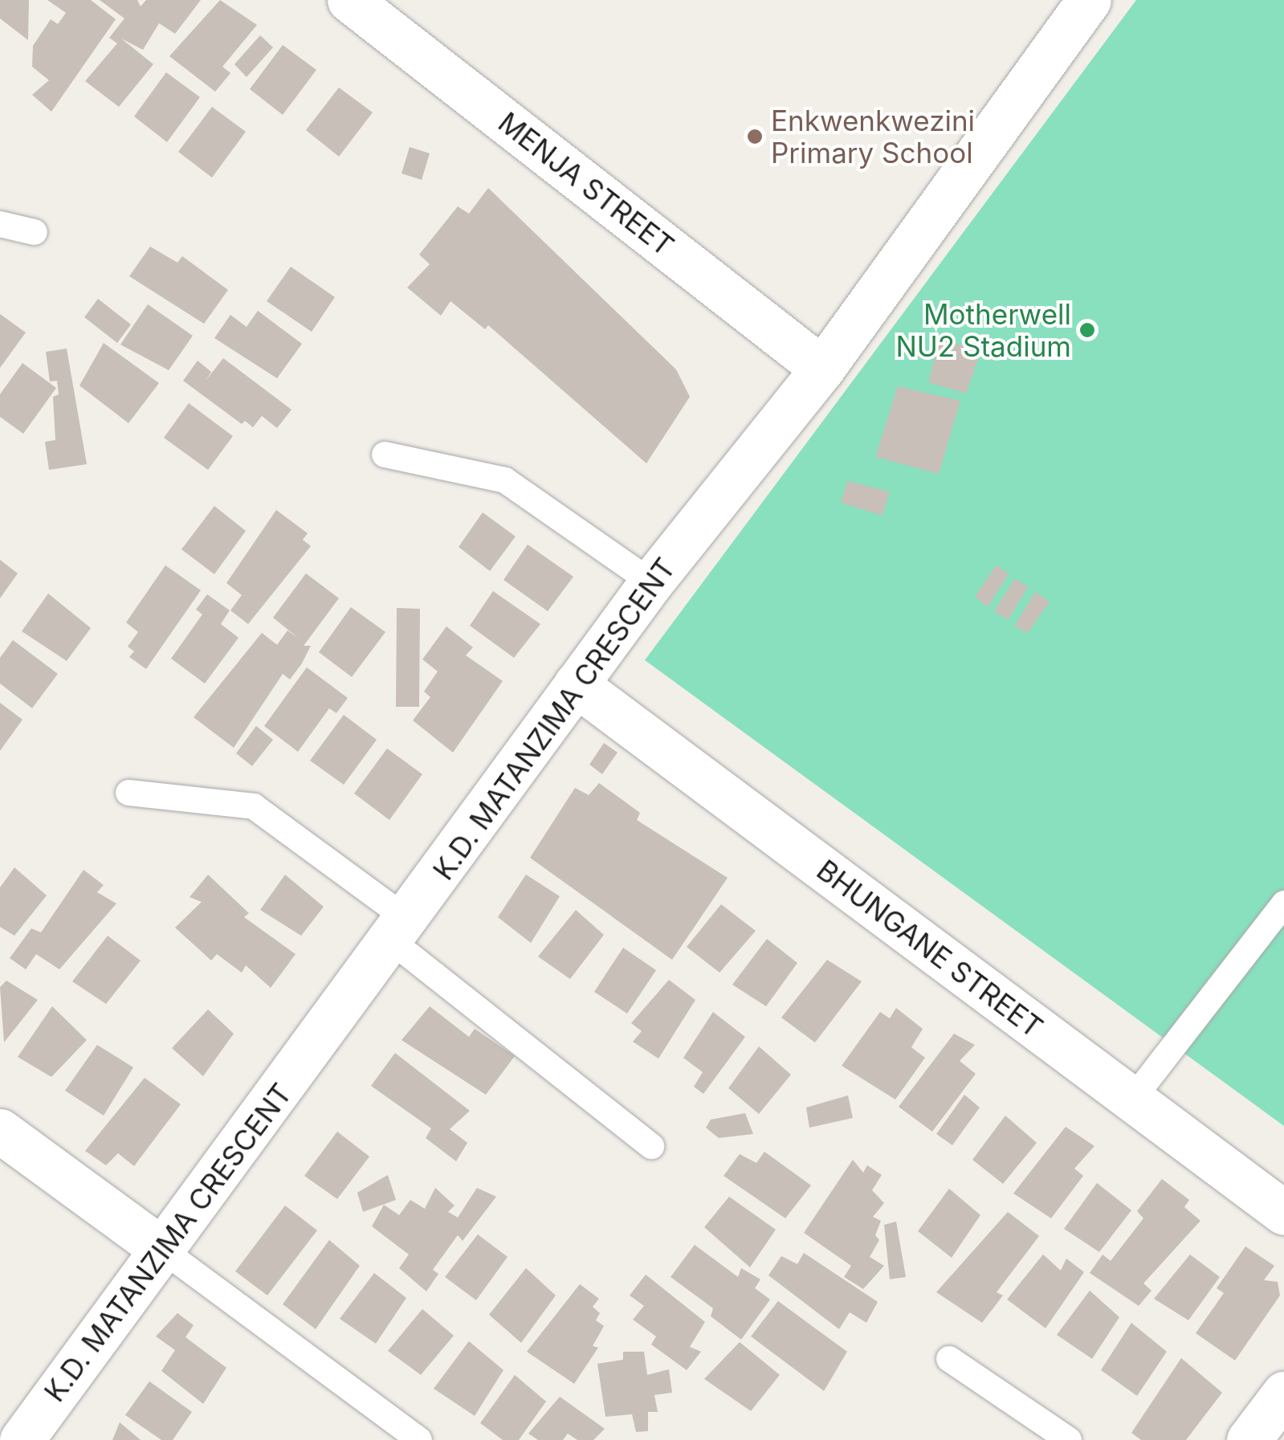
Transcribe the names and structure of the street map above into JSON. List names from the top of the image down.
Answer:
{
  "streets": {
    "street": ["MENJA STREET", "K.D. MATANZIMA CRESCENT", "BHUNGANE STREET"]
  },
  "crossings": [
    ["MENJA STREET", "K.D. MATANZIMA CRESCENT"],
    ["K.D. MATANZIMA CRESCENT", "BHUNGANE STREET"]
  ],
  "places": ["Enkwenkwezini Primary School", "Motherwell NU2 Stadium"]
}
